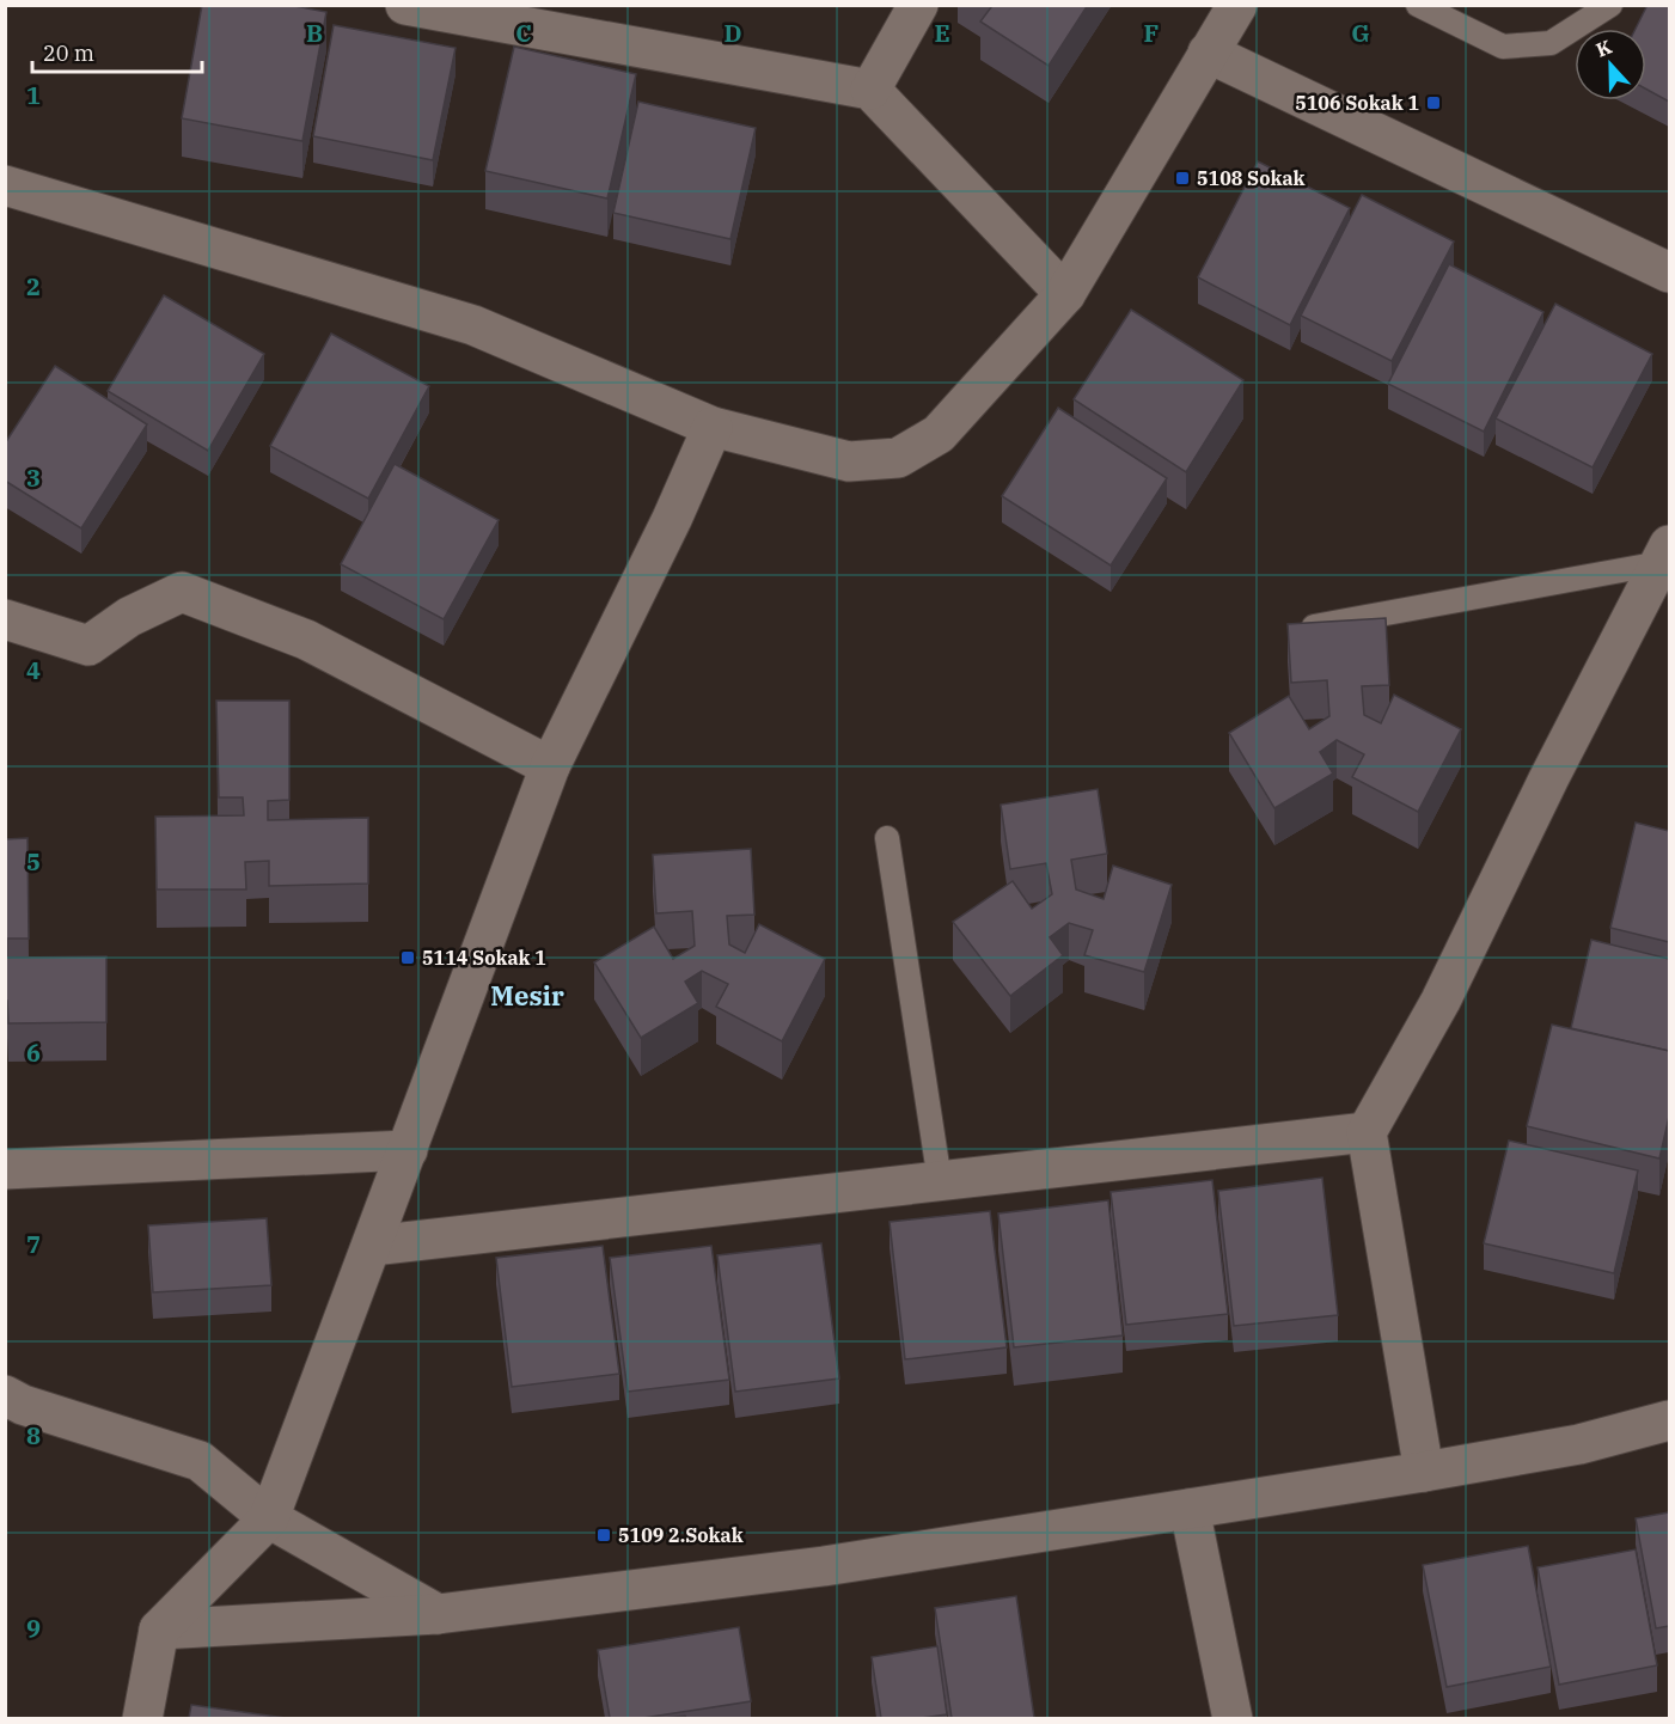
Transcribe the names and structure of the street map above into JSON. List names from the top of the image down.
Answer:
{
  "districts": ["Mesir"],
  "places": {
    "transit": [
      "5106 Sokak 1",
      "5108 Sokak",
      "5114 Sokak 1",
      "5109 2.Sokak"
    ]
  },
  "scale_bar": "20 m",
  "north": "top",
  "grid": {
    "columns": [
      "B",
      "C",
      "D",
      "E",
      "F",
      "G"
    ],
    "rows": [
      "1",
      "2",
      "3",
      "4",
      "5",
      "6",
      "7",
      "8",
      "9"
    ]
  }
}
